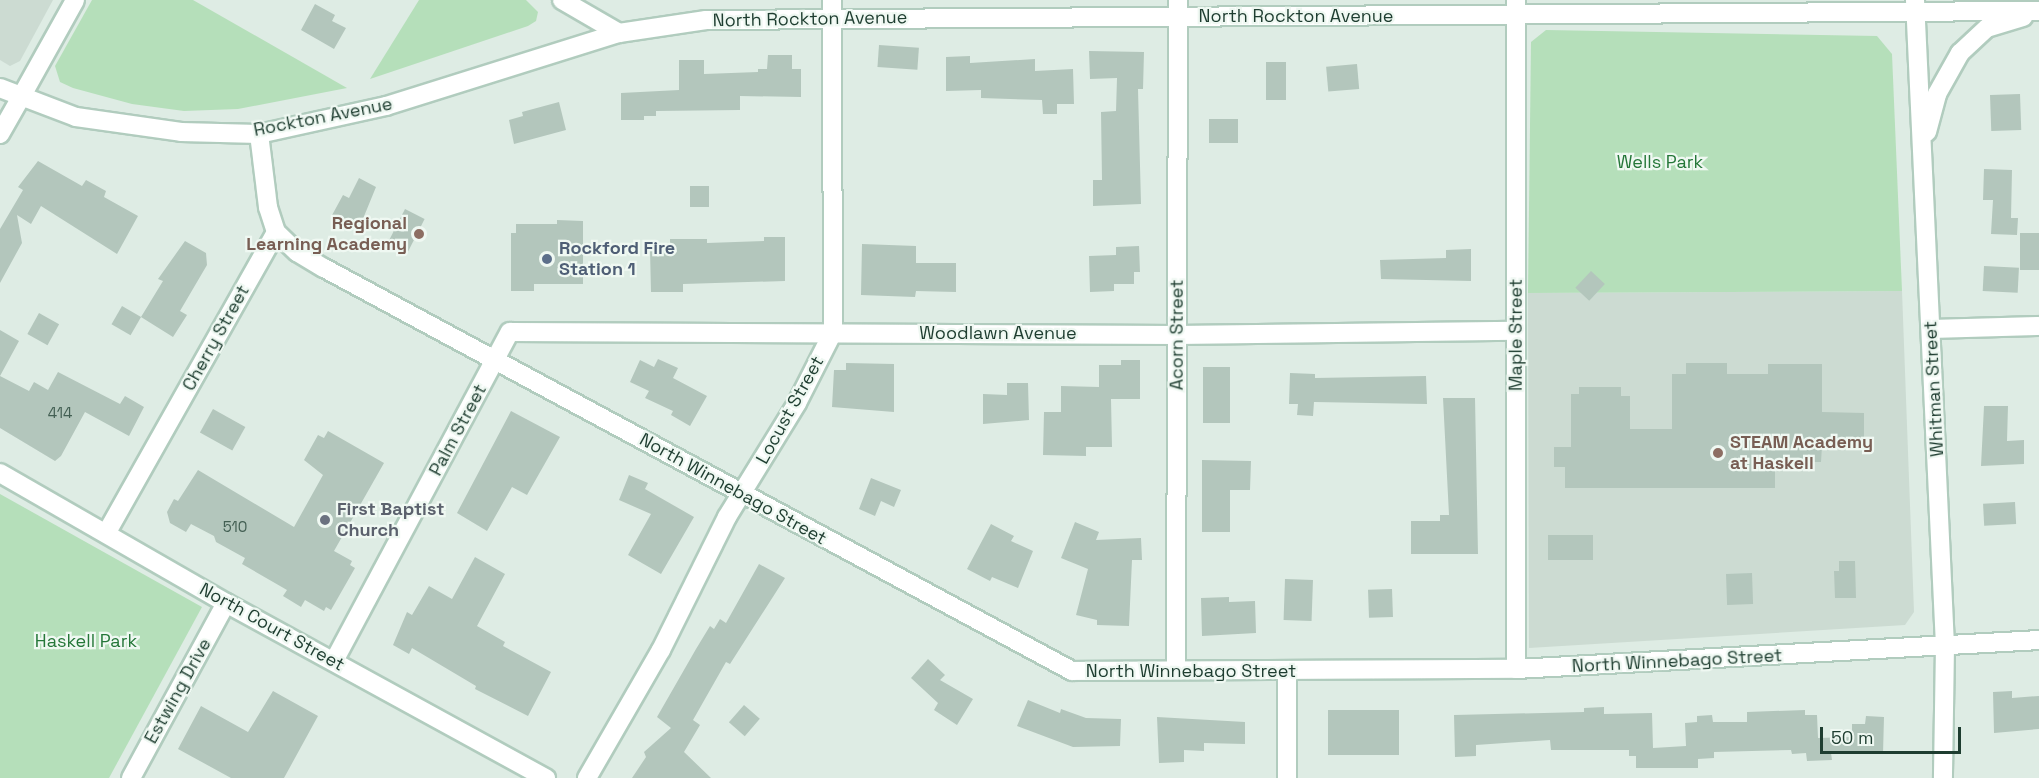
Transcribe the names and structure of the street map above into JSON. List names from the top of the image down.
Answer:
{
  "streets": {
    "street": [
      "North Rockton Avenue",
      "Rockton Avenue",
      "Woodlawn Avenue",
      "Acorn Street",
      "Maple Street",
      "Cherry Street",
      "Whitman Street",
      "Locust Street",
      "Palm Street",
      "North Winnebago Street",
      "North Court Street",
      "Estwing Drive"
    ]
  },
  "crossings": [
    ["North Rockton Avenue", "Rockton Avenue"],
    ["North Rockton Avenue", "Acorn Street"],
    ["North Rockton Avenue", "Maple Street"],
    ["North Rockton Avenue", "Whitman Street"],
    ["North Rockton Avenue", "Locust Street"],
    ["Woodlawn Avenue", "Acorn Street"],
    ["Woodlawn Avenue", "Maple Street"],
    ["Woodlawn Avenue", "Locust Street"],
    ["Woodlawn Avenue", "Palm Street"],
    ["Woodlawn Avenue", "North Winnebago Street"],
    ["Acorn Street", "North Winnebago Street"],
    ["Maple Street", "North Winnebago Street"],
    ["Cherry Street", "North Winnebago Street"],
    ["Cherry Street", "North Court Street"],
    ["Whitman Street", "North Winnebago Street"],
    ["Locust Street", "North Winnebago Street"],
    ["Palm Street", "North Winnebago Street"],
    ["Palm Street", "North Court Street"],
    ["North Court Street", "Estwing Drive"]
  ],
  "parks": ["Wells Park", "Haskell Park"],
  "places": [
    "Regional Learning Academy",
    "Rockford Fire Station 1",
    "STEAM Academy at Haskell",
    "First Baptist Church"
  ],
  "house_numbers": ["414", "510"],
  "scale_bar": "50 m"
}
